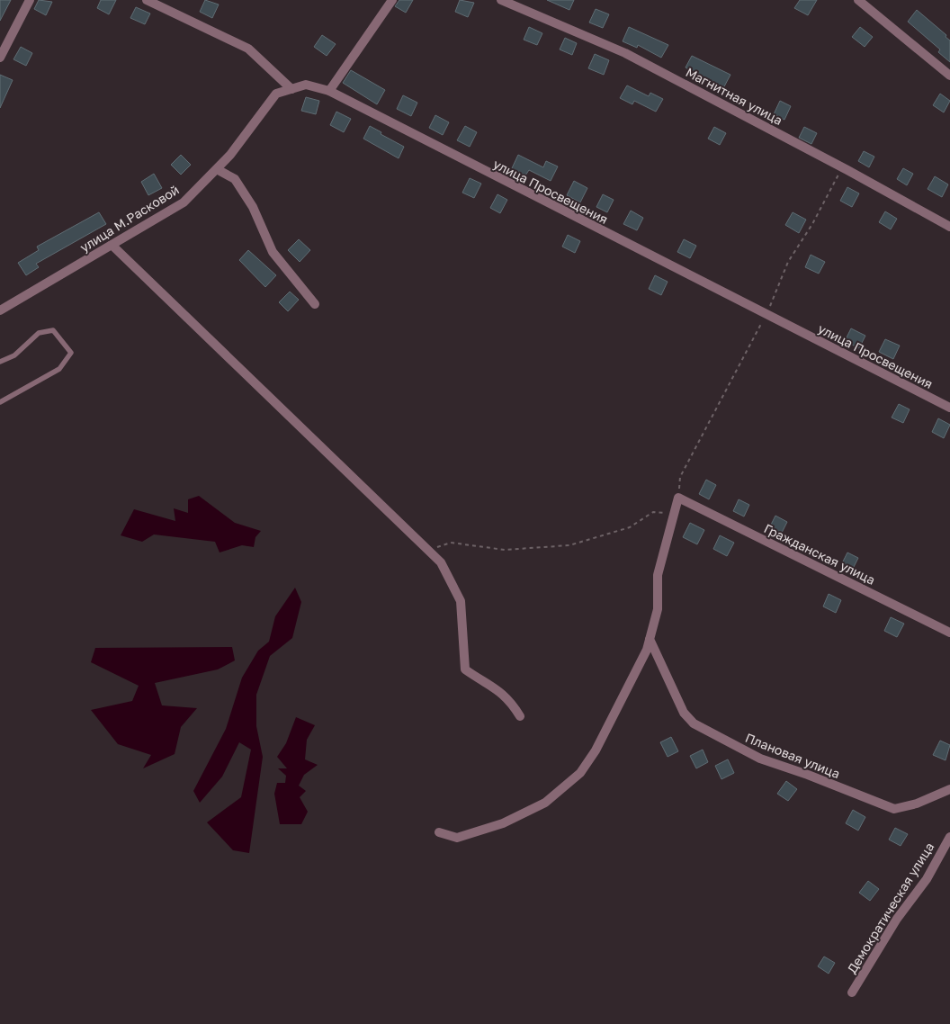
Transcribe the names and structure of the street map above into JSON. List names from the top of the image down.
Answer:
{
  "streets": {
    "street": [
      "Магнитная улица",
      "улица Просвещения",
      "улица М.Расковой",
      "Гражданская улица",
      "Плановая улица",
      "Демократическая улица"
    ]
  },
  "crossings": [
    ["улица Просвещения", "улица М.Расковой"]
  ]
}
